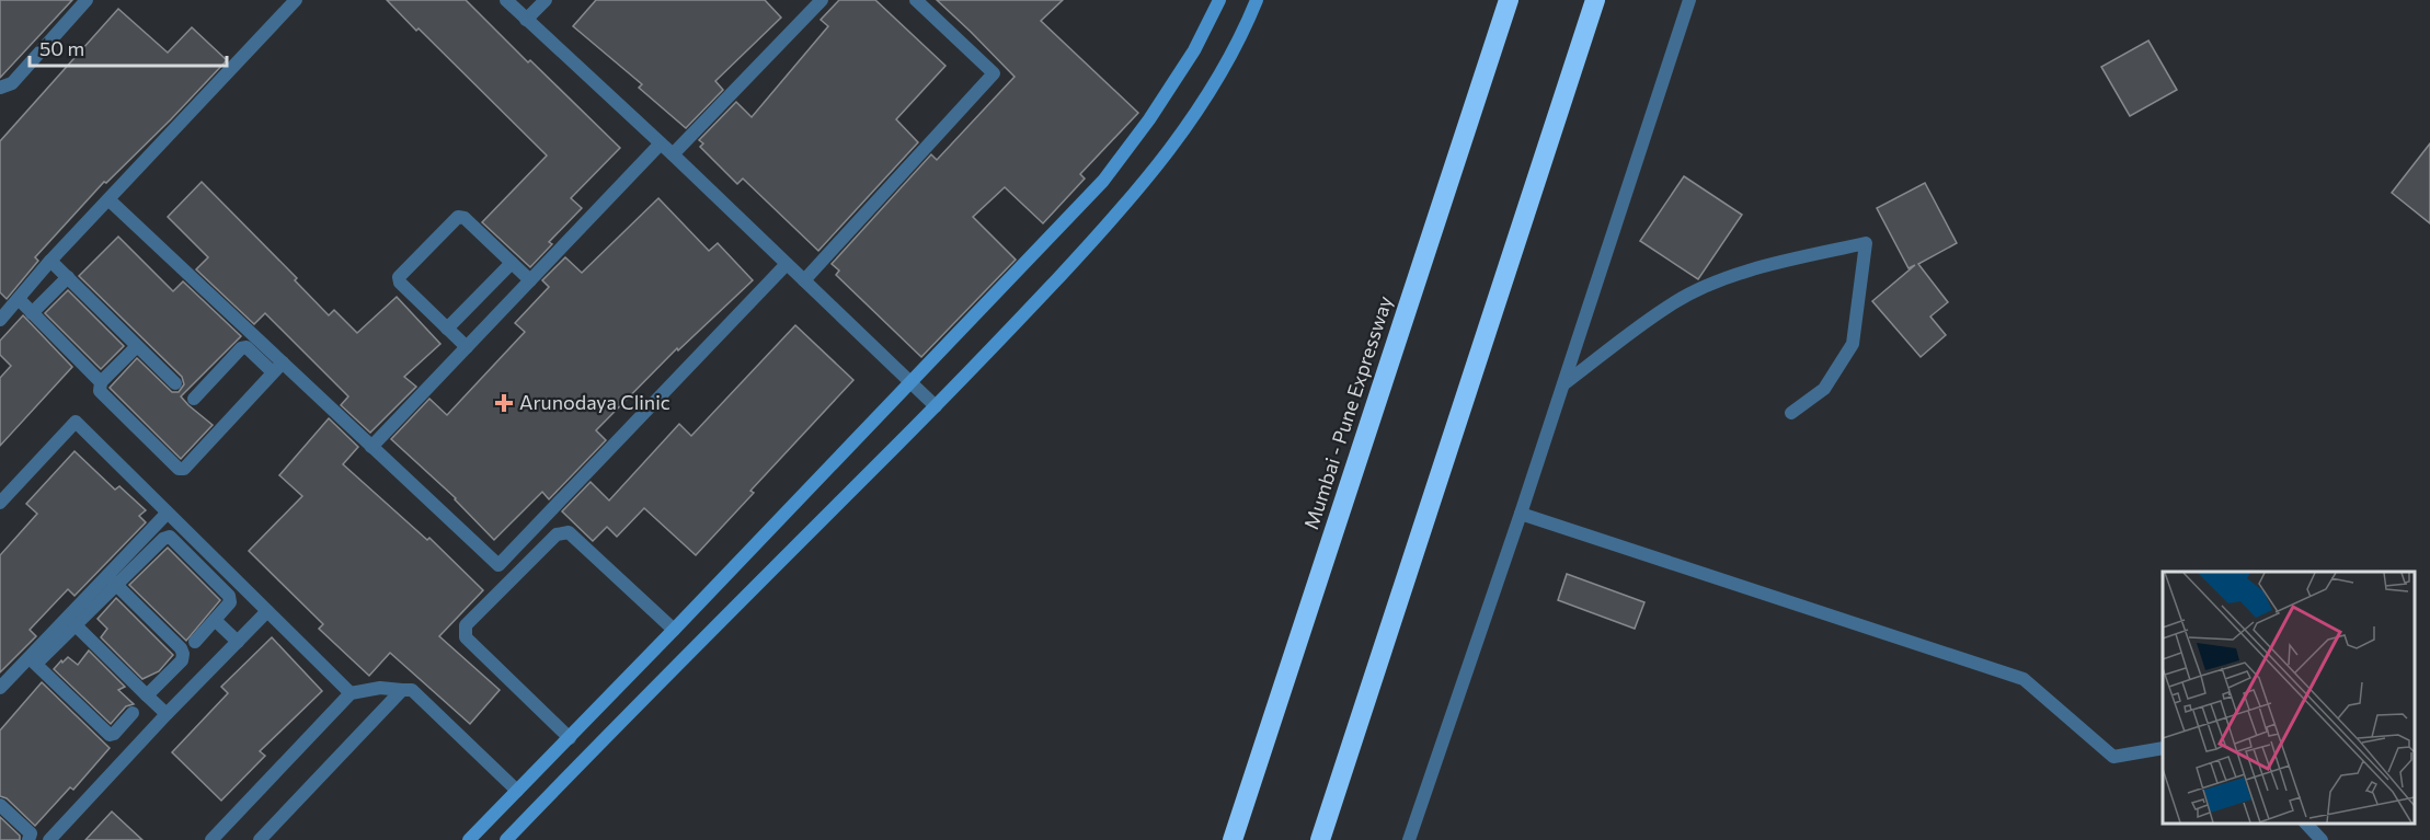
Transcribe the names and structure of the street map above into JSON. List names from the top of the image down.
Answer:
{
  "streets": {
    "highway": ["Mumbai - Pune Expressway"]
  },
  "places": {
    "health": ["Arunodaya Clinic"]
  },
  "scale_bar": "50 m"
}
